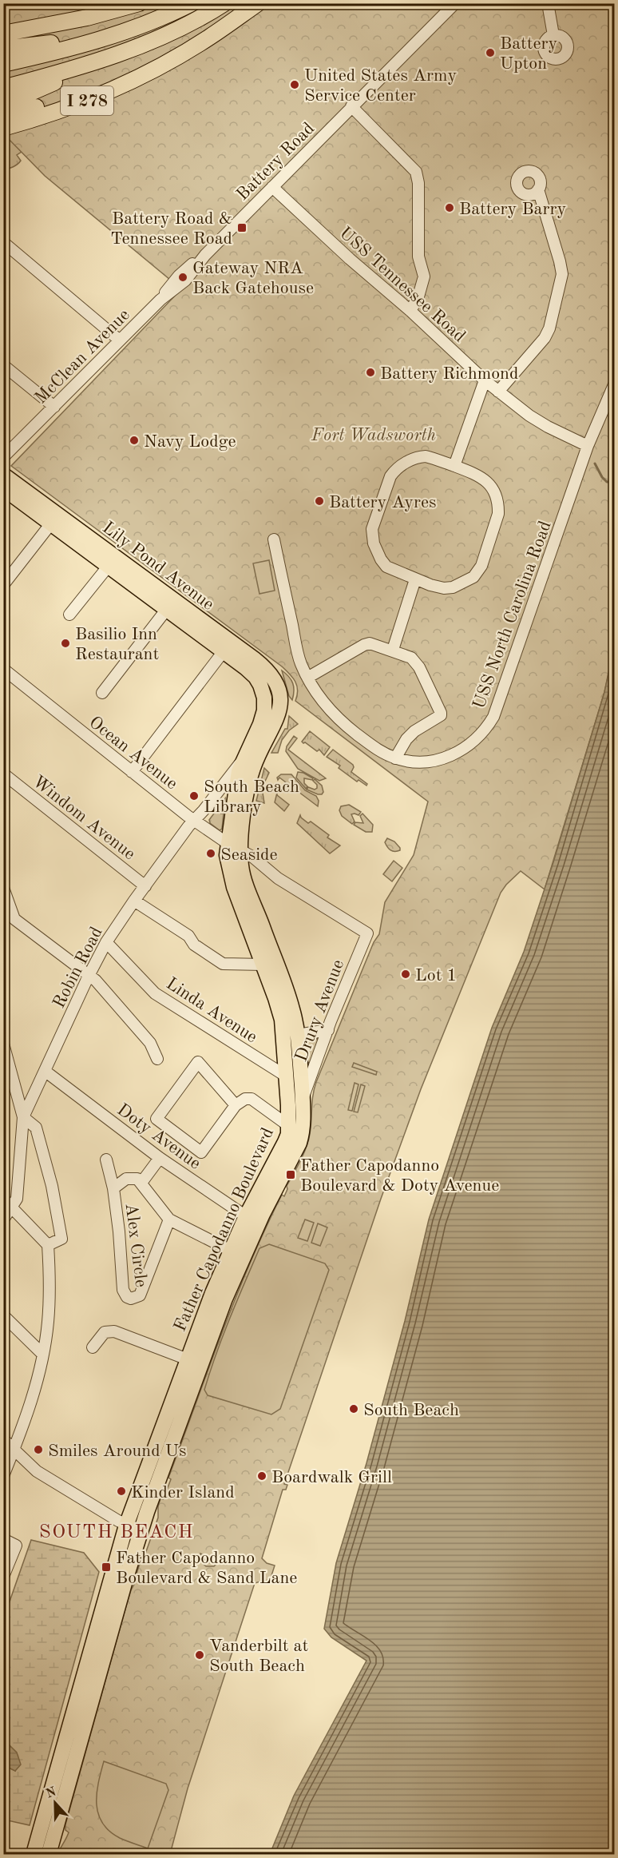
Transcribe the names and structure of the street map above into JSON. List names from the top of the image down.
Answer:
{
  "streets": {
    "highway": ["I 278"],
    "main road": ["Lily Pond Avenue", "Father Capodanno Boulevard"],
    "street": [
      "Battery Road",
      "USS Tennessee Road",
      "McClean Avenue",
      "USS North Carolina Road",
      "Ocean Avenue",
      "Windom Avenue",
      "Robin Road",
      "Linda Avenue",
      "Drury Avenue",
      "Doty Avenue",
      "Alex Circle"
    ]
  },
  "crossings": [
    ["Battery Road", "USS Tennessee Road"],
    ["Battery Road", "McClean Avenue"],
    ["USS Tennessee Road", "USS North Carolina Road"],
    ["Lily Pond Avenue", "Father Capodanno Boulevard"],
    ["Ocean Avenue", "Robin Road"],
    ["Ocean Avenue", "Drury Avenue"],
    ["Ocean Avenue", "Father Capodanno Boulevard"],
    ["Windom Avenue", "Robin Road"],
    ["Robin Road", "Linda Avenue"],
    ["Robin Road", "Doty Avenue"],
    ["Robin Road", "Father Capodanno Boulevard"],
    ["Linda Avenue", "Father Capodanno Boulevard"],
    ["Drury Avenue", "Father Capodanno Boulevard"],
    ["Doty Avenue", "Father Capodanno Boulevard"],
    ["Doty Avenue", "Alex Circle"],
    ["Father Capodanno Boulevard", "Alex Circle"]
  ],
  "districts": ["SOUTH BEACH"],
  "parks": ["Fort Wadsworth"],
  "places": {
    "other": [
      "Battery Upton",
      "United States Army Service Center",
      "Battery Barry",
      "Gateway NRA Back Gatehouse",
      "Battery Richmond",
      "Navy Lodge",
      "Battery Ayres",
      "Basilio Inn Restaurant",
      "South Beach Library",
      "Seaside",
      "Lot 1",
      "South Beach",
      "Smiles Around Us",
      "Boardwalk Grill",
      "Kinder Island",
      "Vanderbilt at South Beach"
    ],
    "transit": ["Battery Road & Tennessee Road", "Father Capodanno Boulevard & Doty Avenue", "Father Capodanno Boulevard & Sand Lane"]
  },
  "north": "top"
}
